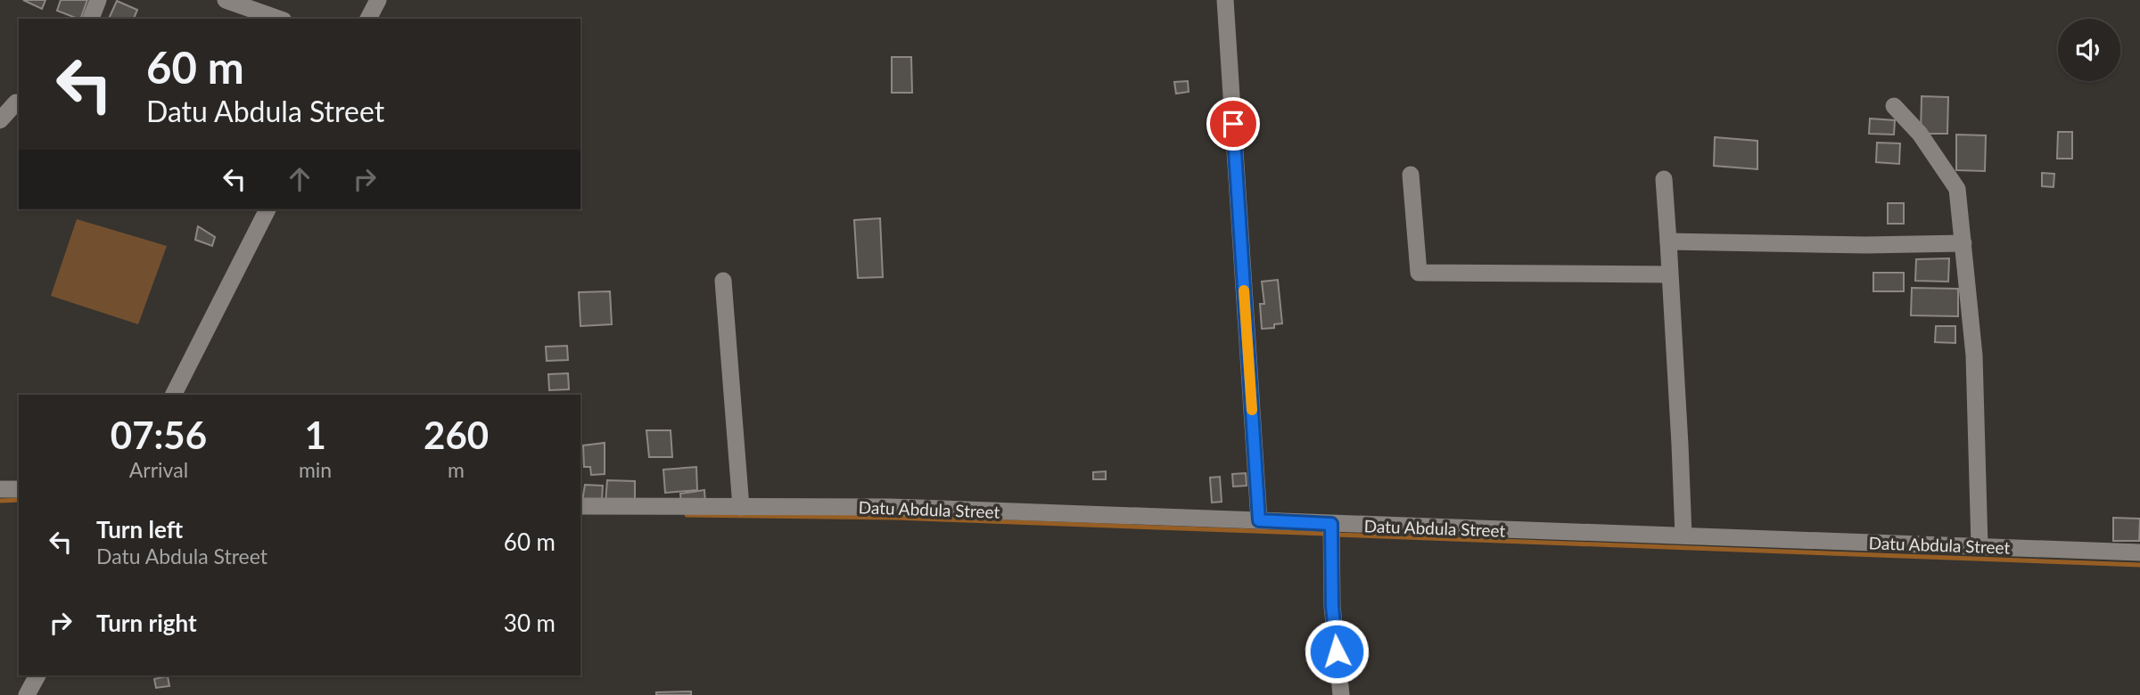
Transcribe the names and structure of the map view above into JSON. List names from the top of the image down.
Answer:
{
  "streets": {
    "street": ["Datu Abdula Street"]
  },
  "page": {
    "turn": ["60 m", "Datu Abdula Street"],
    "eta": [
      "07:56",
      "Arrival",
      "1",
      "min",
      "260",
      "m"
    ],
    "list": [
      {
        "name": "Turn left",
        "note": "Datu Abdula Street",
        "value": "60 m"
      },
      {
        "name": "Turn right",
        "value": "30 m"
      }
    ]
  }
}
